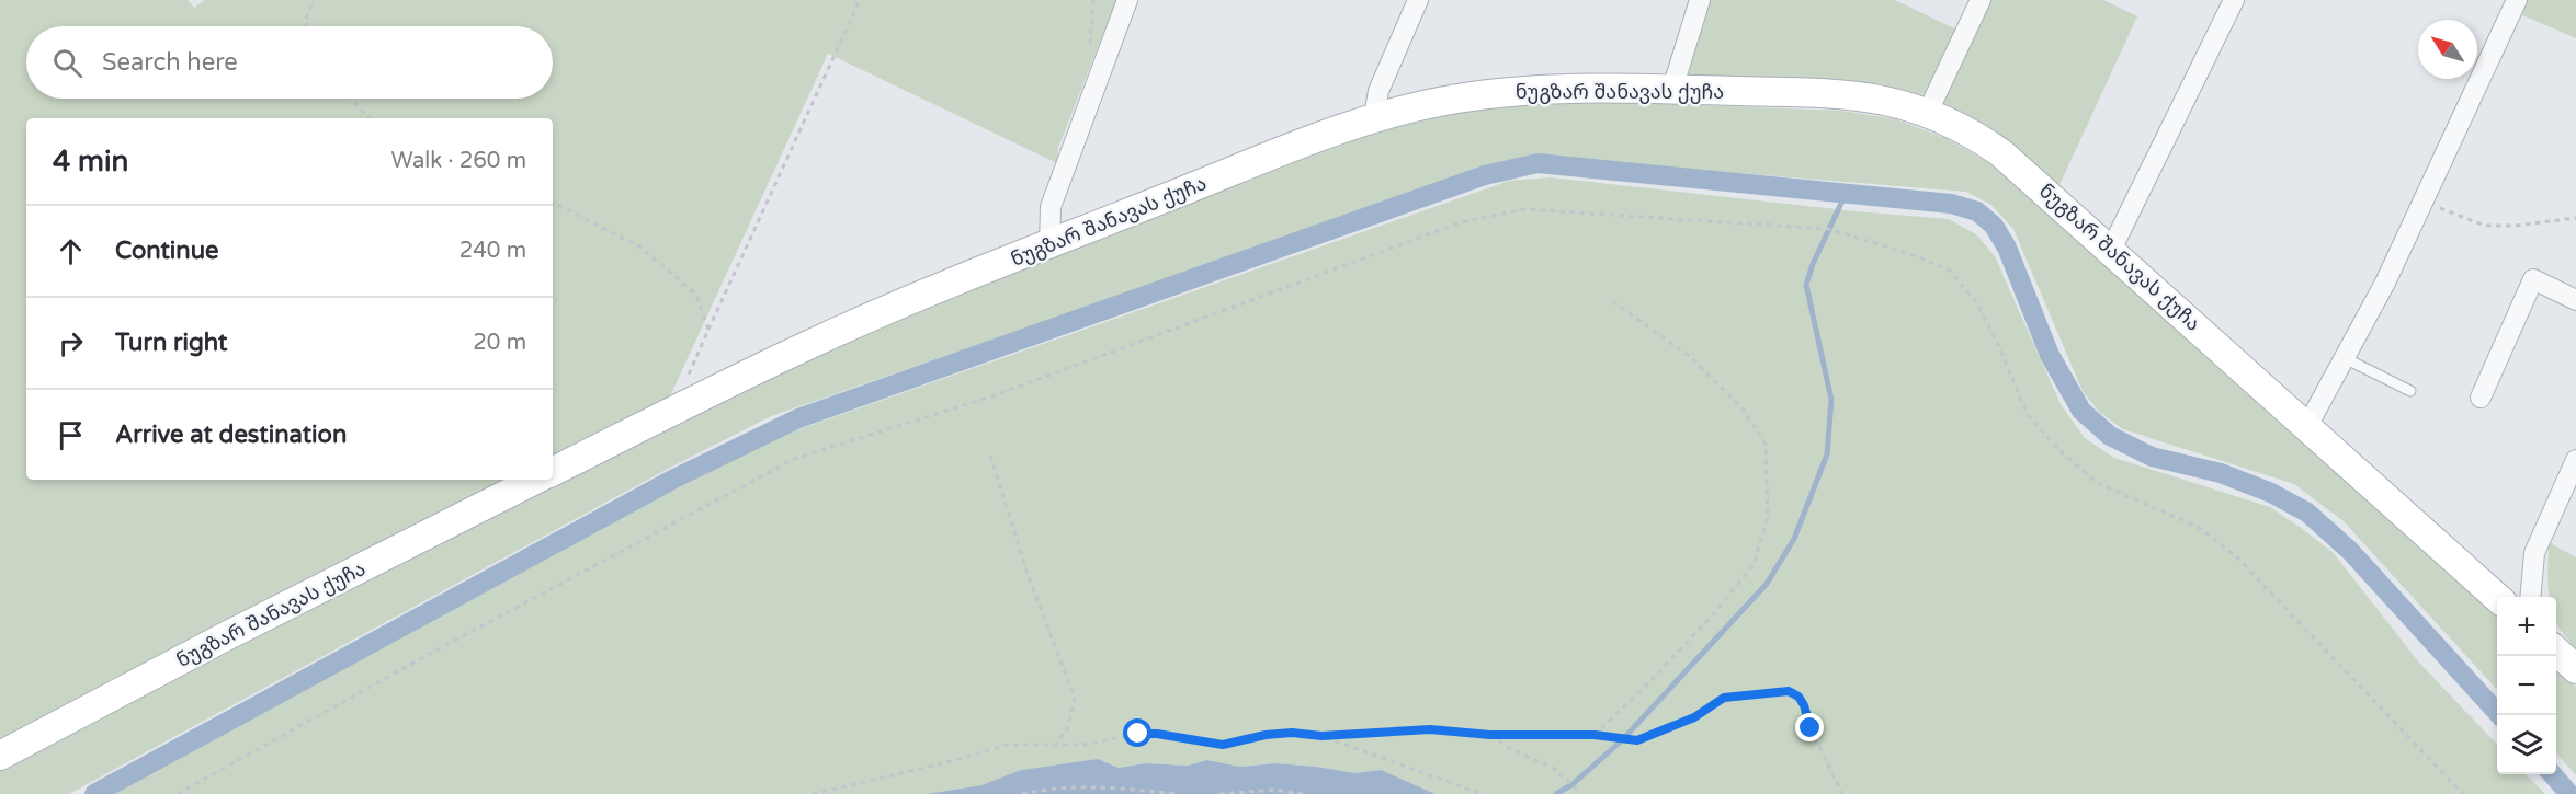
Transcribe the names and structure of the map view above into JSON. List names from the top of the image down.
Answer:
{
  "streets": {
    "main road": ["ნუგზარ შანავას ქუჩა"]
  },
  "north": "top left",
  "page": {
    "search": "Search here",
    "heading": ["4 min", "Walk · 260 m"],
    "list": [
      ["Continue", "240 m"],
      ["Turn right", "20 m"],
      "Arrive at destination"
    ],
    "map_buttons": ["+", "−"]
  }
}
